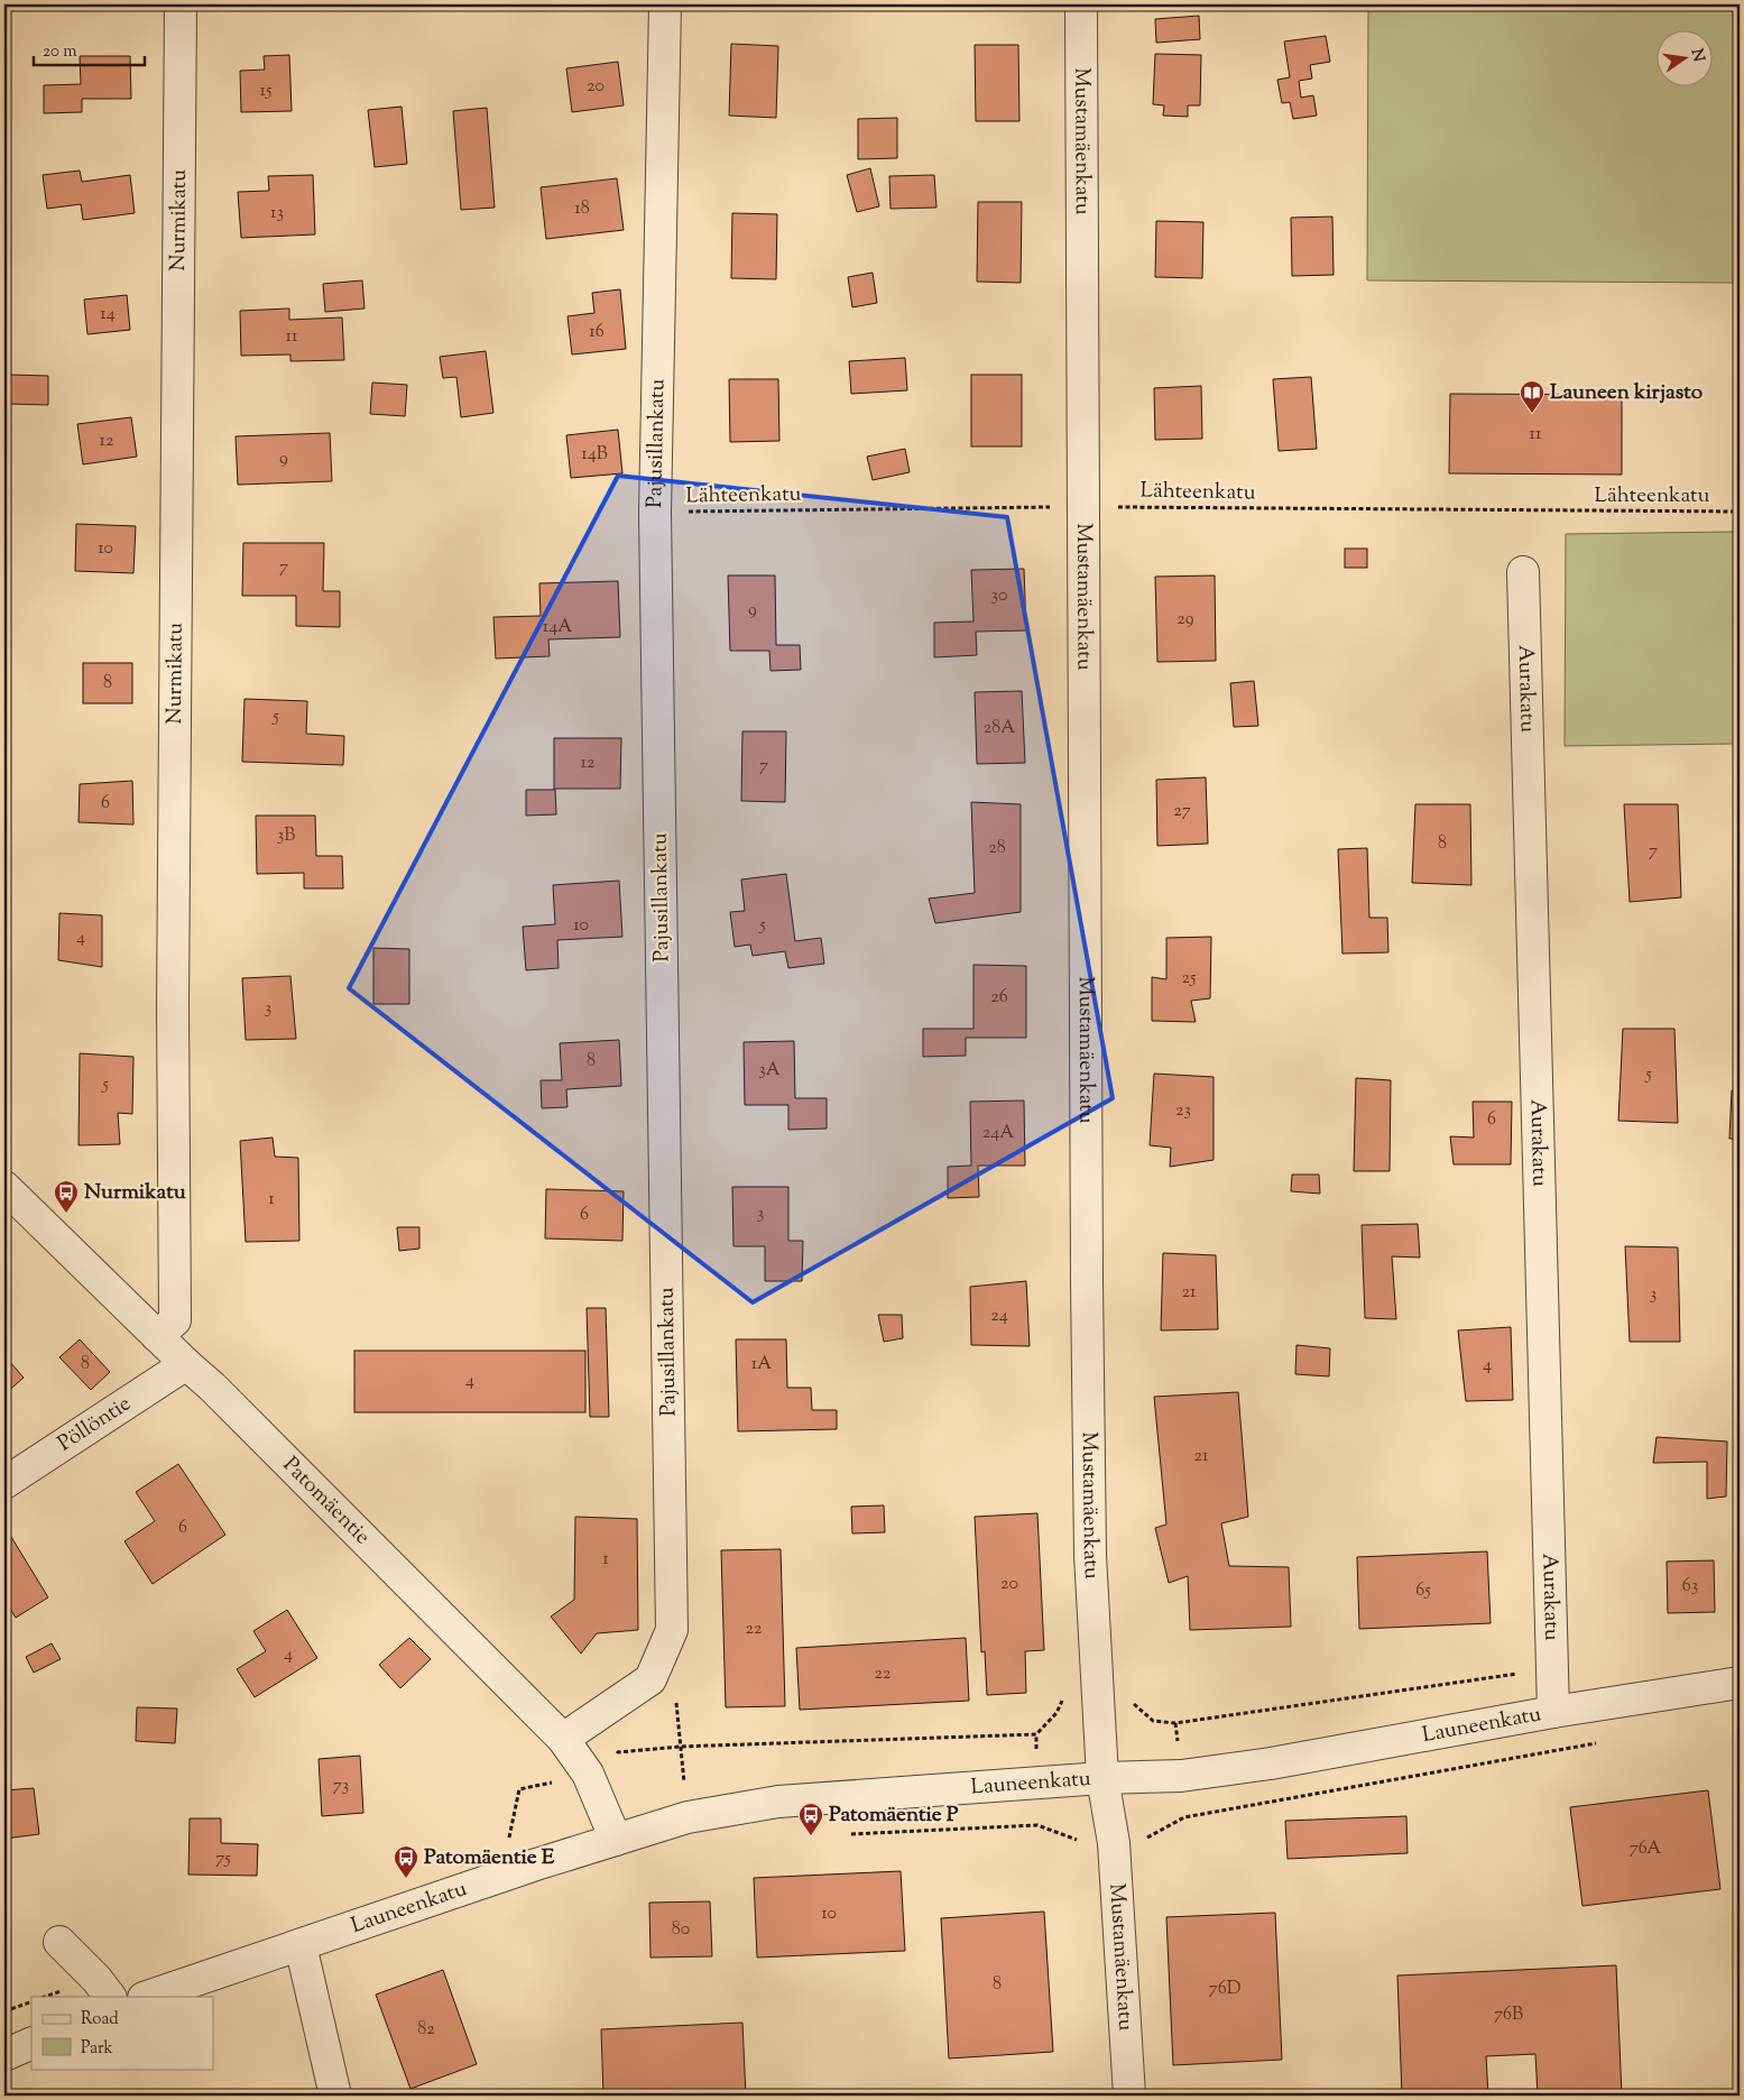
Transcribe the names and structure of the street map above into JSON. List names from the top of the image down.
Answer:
{
  "streets": {
    "street": [
      "Mustamäenkatu",
      "Nurmikatu",
      "Pajusillankatu",
      "Aurakatu",
      "Pöllöntie",
      "Patomäentie",
      "Launeenkatu"
    ],
    "path": ["Lähteenkatu"]
  },
  "crossings": [
    ["Mustamäenkatu", "Lähteenkatu"],
    ["Mustamäenkatu", "Launeenkatu"],
    ["Nurmikatu", "Patomäentie"],
    ["Pajusillankatu", "Lähteenkatu"],
    ["Pajusillankatu", "Patomäentie"],
    ["Aurakatu", "Launeenkatu"],
    ["Pöllöntie", "Patomäentie"],
    ["Patomäentie", "Launeenkatu"]
  ],
  "places": {
    "library": ["Launeen kirjasto"],
    "bus stop": ["Nurmikatu", "Patomäentie P", "Patomäentie E"]
  },
  "house_numbers": [
    "20",
    "15",
    "18",
    "13",
    "14",
    "16",
    "11",
    "11",
    "12",
    "14B",
    "9",
    "10",
    "7",
    "30",
    "9",
    "29",
    "14A",
    "8",
    "5",
    "28A",
    "12",
    "7",
    "6",
    "27",
    "3B",
    "8",
    "28",
    "7",
    "10",
    "5",
    "4",
    "25",
    "26",
    "3",
    "8",
    "3A",
    "5",
    "5",
    "23",
    "6",
    "24A",
    "1",
    "3",
    "6",
    "21",
    "3",
    "24",
    "8",
    "1A",
    "4",
    "4",
    "21",
    "6",
    "1",
    "20",
    "63",
    "65",
    "22",
    "4",
    "22",
    "73",
    "76A",
    "75",
    "10",
    "80",
    "8",
    "76D",
    "76B",
    "82"
  ],
  "legend": ["Road", "Park"],
  "scale_bar": "20 m",
  "north": "right"
}
